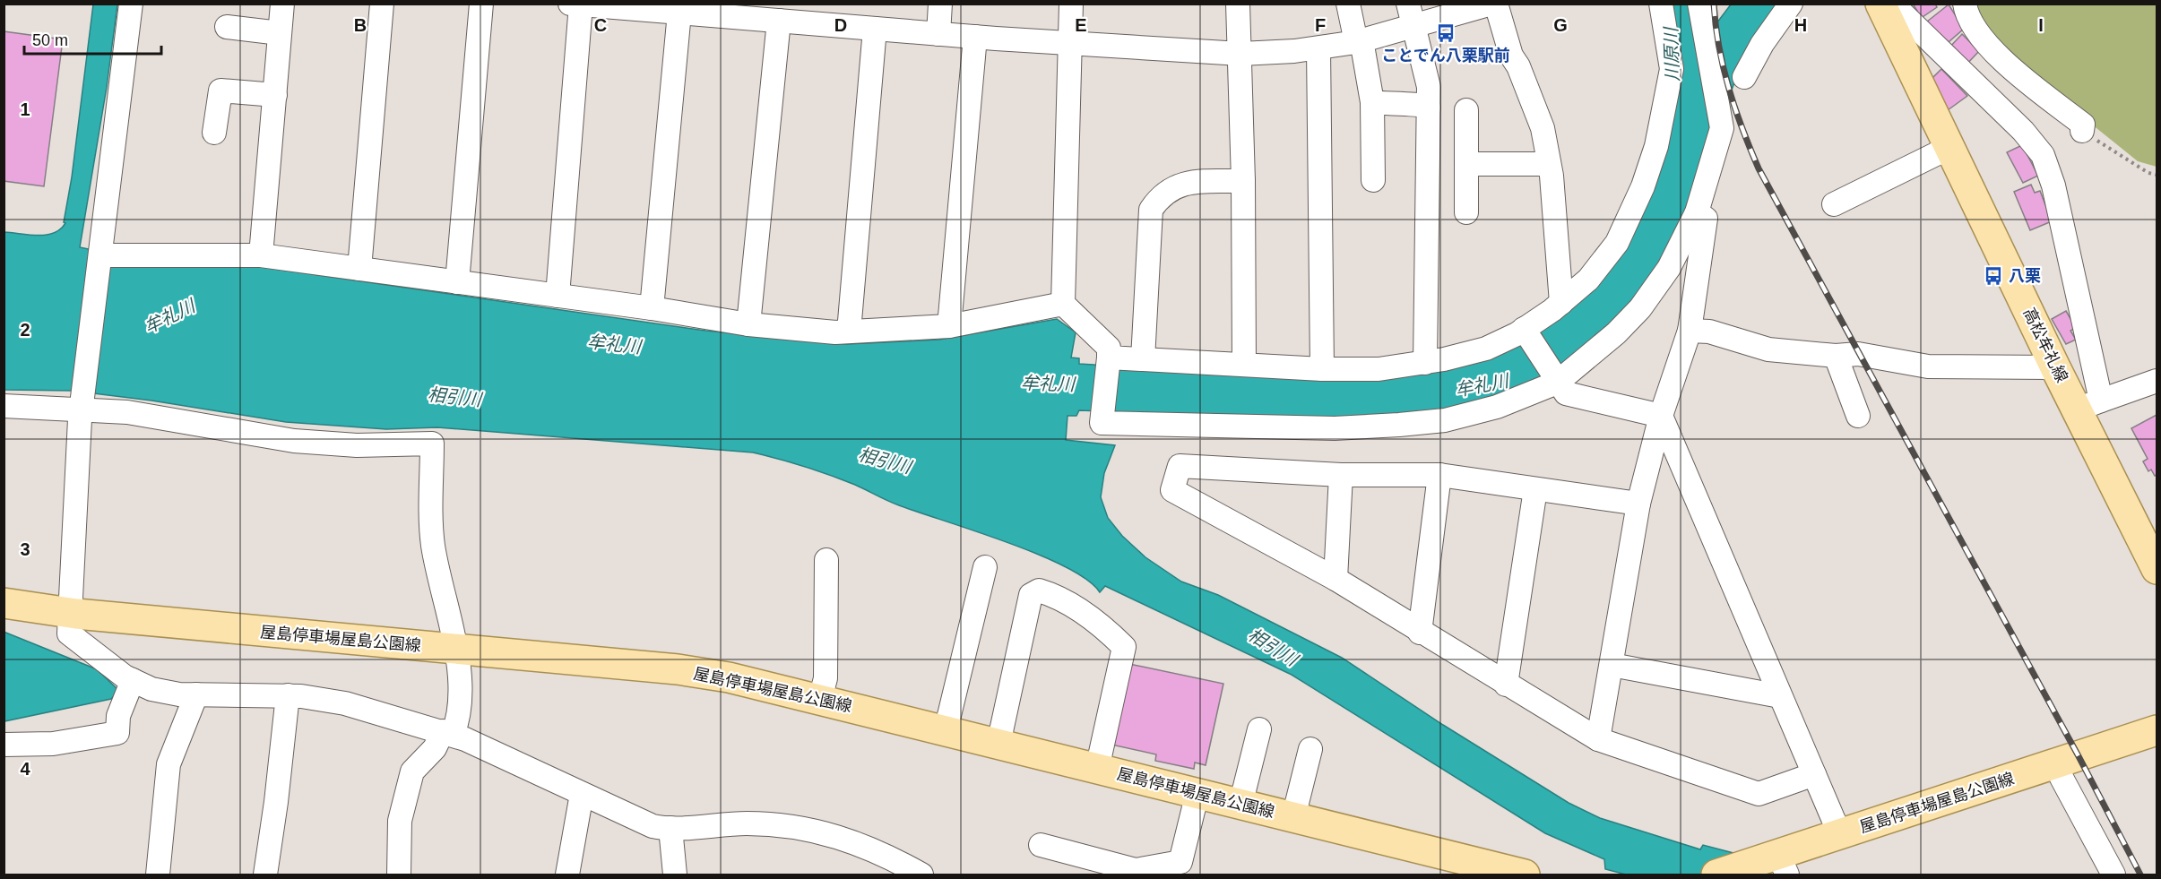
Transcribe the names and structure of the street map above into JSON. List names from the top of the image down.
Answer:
{
  "streets": {
    "main road": ["高松牟礼線", "屋島停車場屋島公園線"]
  },
  "water": ["川原川", "牟礼川", "相引川"],
  "places": {
    "bus stop": ["ことでん八栗駅前", "八栗"]
  },
  "scale_bar": "50 m",
  "grid": {
    "columns": [
      "B",
      "C",
      "D",
      "E",
      "F",
      "G",
      "H",
      "I"
    ],
    "rows": [
      "1",
      "2",
      "3",
      "4"
    ]
  }
}
